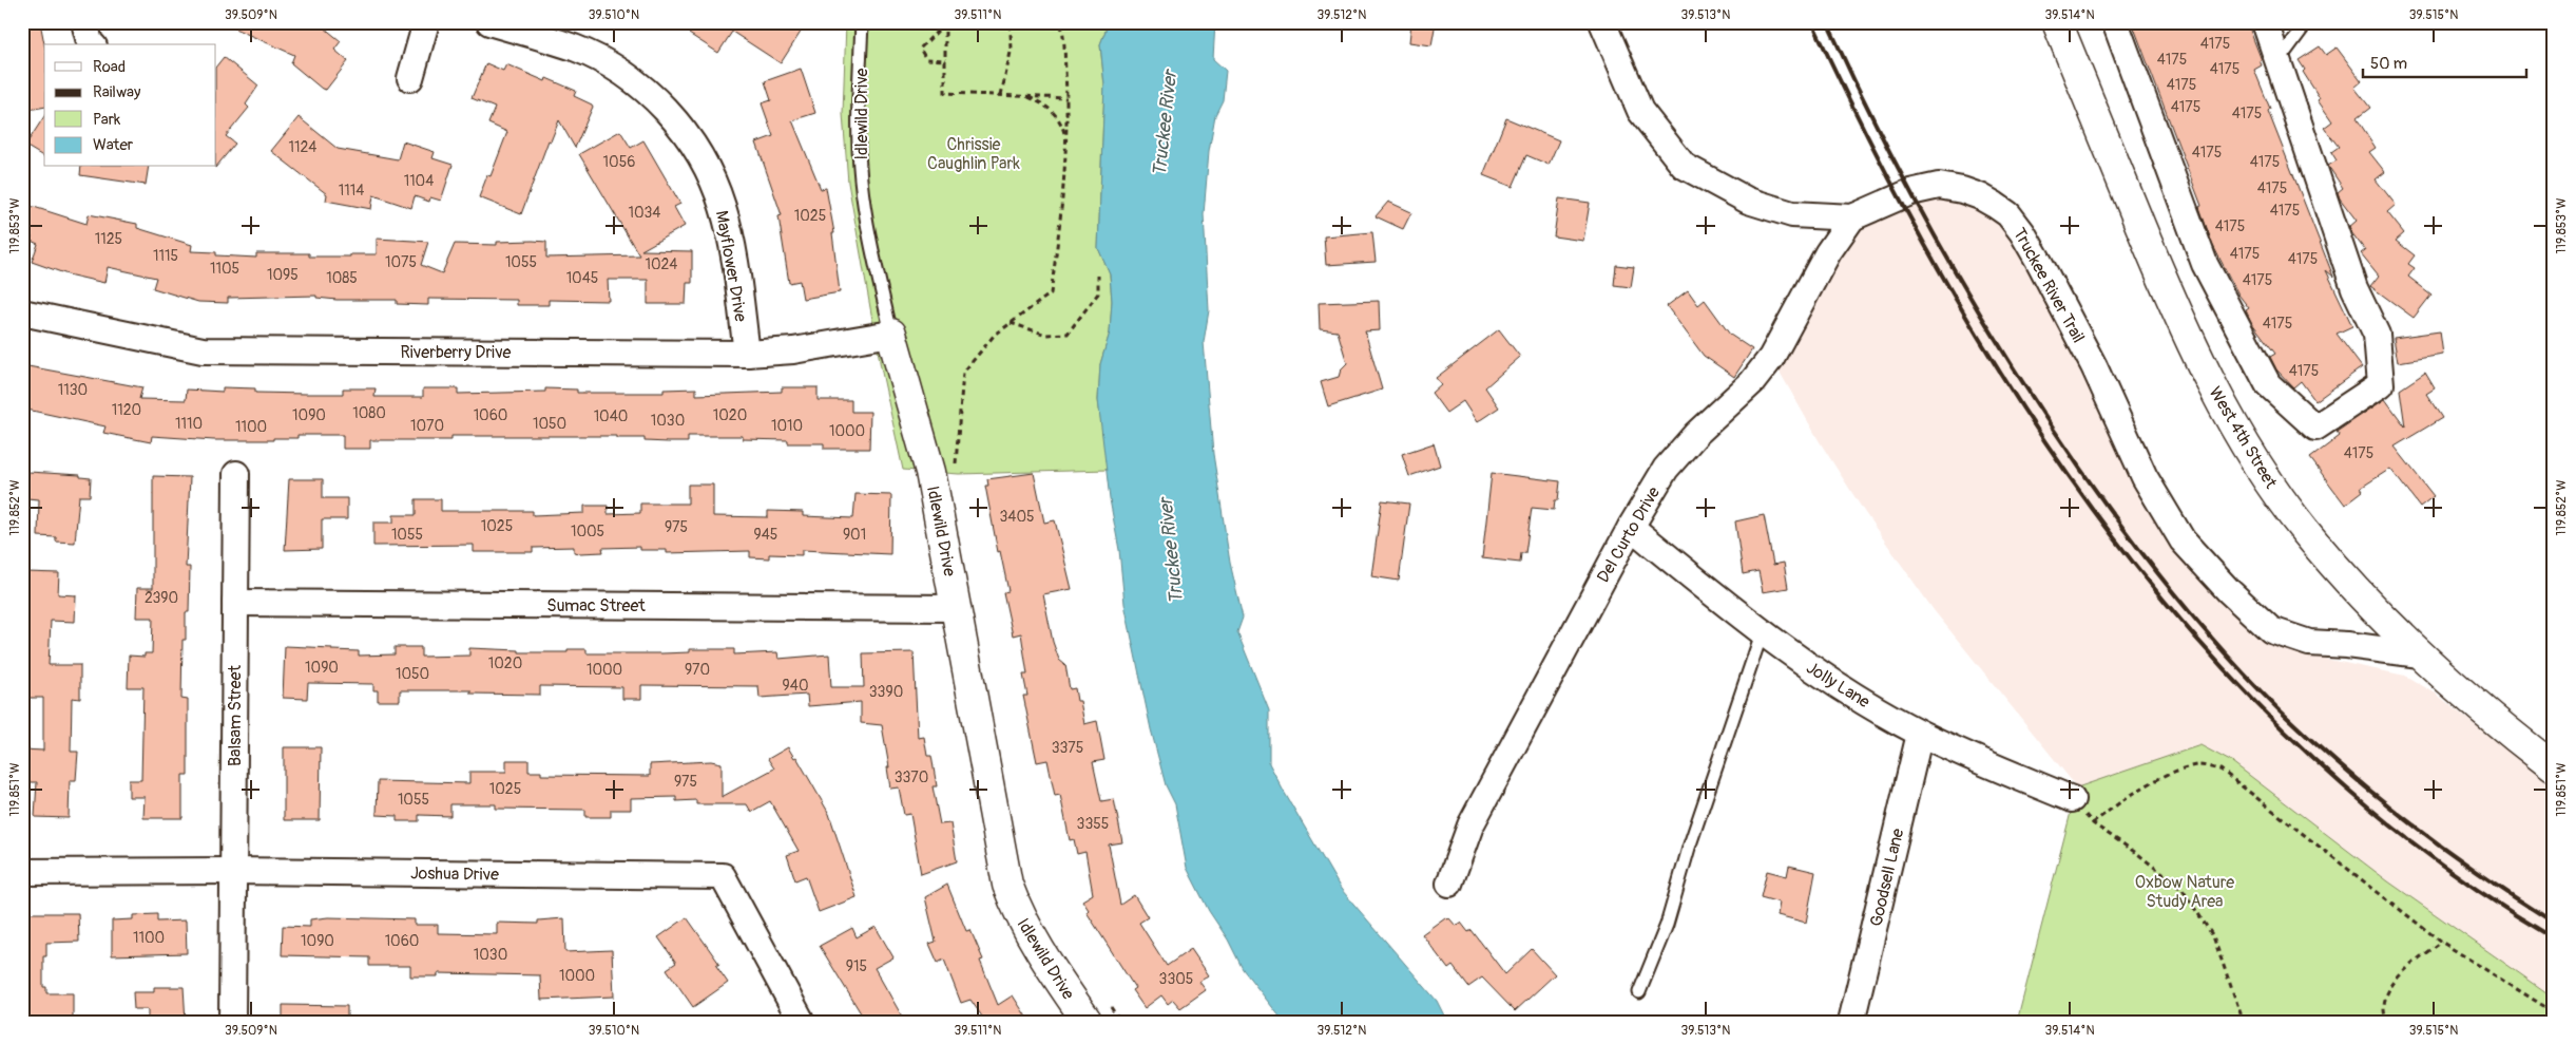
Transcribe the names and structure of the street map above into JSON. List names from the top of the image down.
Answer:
{
  "streets": {
    "main road": ["Idlewild Drive", "West 4th Street"],
    "street": [
      "Mayflower Drive",
      "Truckee River Trail",
      "Riverberry Drive",
      "Del Curto Drive",
      "Sumac Street",
      "Jolly Lane",
      "Balsam Street",
      "Joshua Drive",
      "Goodsell Lane"
    ]
  },
  "crossings": [
    ["Idlewild Drive", "Riverberry Drive"],
    ["Idlewild Drive", "Sumac Street"],
    ["Mayflower Drive", "Riverberry Drive"],
    ["Truckee River Trail", "West 4th Street"],
    ["Truckee River Trail", "Del Curto Drive"],
    ["Del Curto Drive", "Jolly Lane"],
    ["Sumac Street", "Balsam Street"],
    ["Jolly Lane", "Goodsell Lane"],
    ["Balsam Street", "Joshua Drive"]
  ],
  "water": ["Truckee River"],
  "parks": ["Chrissie Caughlin Park", "Oxbow Nature Study Area"],
  "house_numbers": [
    "4175",
    "4175",
    "4175",
    "4175",
    "4175",
    "4175",
    "1124",
    "4175",
    "1056",
    "4175",
    "1104",
    "4175",
    "1114",
    "4175",
    "1034",
    "1025",
    "4175",
    "1125",
    "4175",
    "1115",
    "4175",
    "1075",
    "1055",
    "1024",
    "1105",
    "1095",
    "1085",
    "1045",
    "4175",
    "4175",
    "4175",
    "1130",
    "1120",
    "1080",
    "1090",
    "1060",
    "1020",
    "1040",
    "1030",
    "1110",
    "1050",
    "1070",
    "1010",
    "1100",
    "1000",
    "4175",
    "3405",
    "1025",
    "975",
    "1005",
    "1055",
    "945",
    "901",
    "2390",
    "1020",
    "1090",
    "1000",
    "970",
    "1050",
    "940",
    "3390",
    "3375",
    "3370",
    "975",
    "1025",
    "1055",
    "3355",
    "1100",
    "1090",
    "1060",
    "1030",
    "915",
    "1000",
    "3305"
  ],
  "legend": [
    "Road",
    "Railway",
    "Park",
    "Water"
  ],
  "scale_bar": "50 m",
  "coordinates": [
    "39.509°N",
    "39.510°N",
    "39.511°N",
    "39.512°N",
    "39.513°N",
    "39.514°N",
    "39.515°N",
    "119.853°W",
    "119.852°W",
    "119.851°W"
  ]
}
